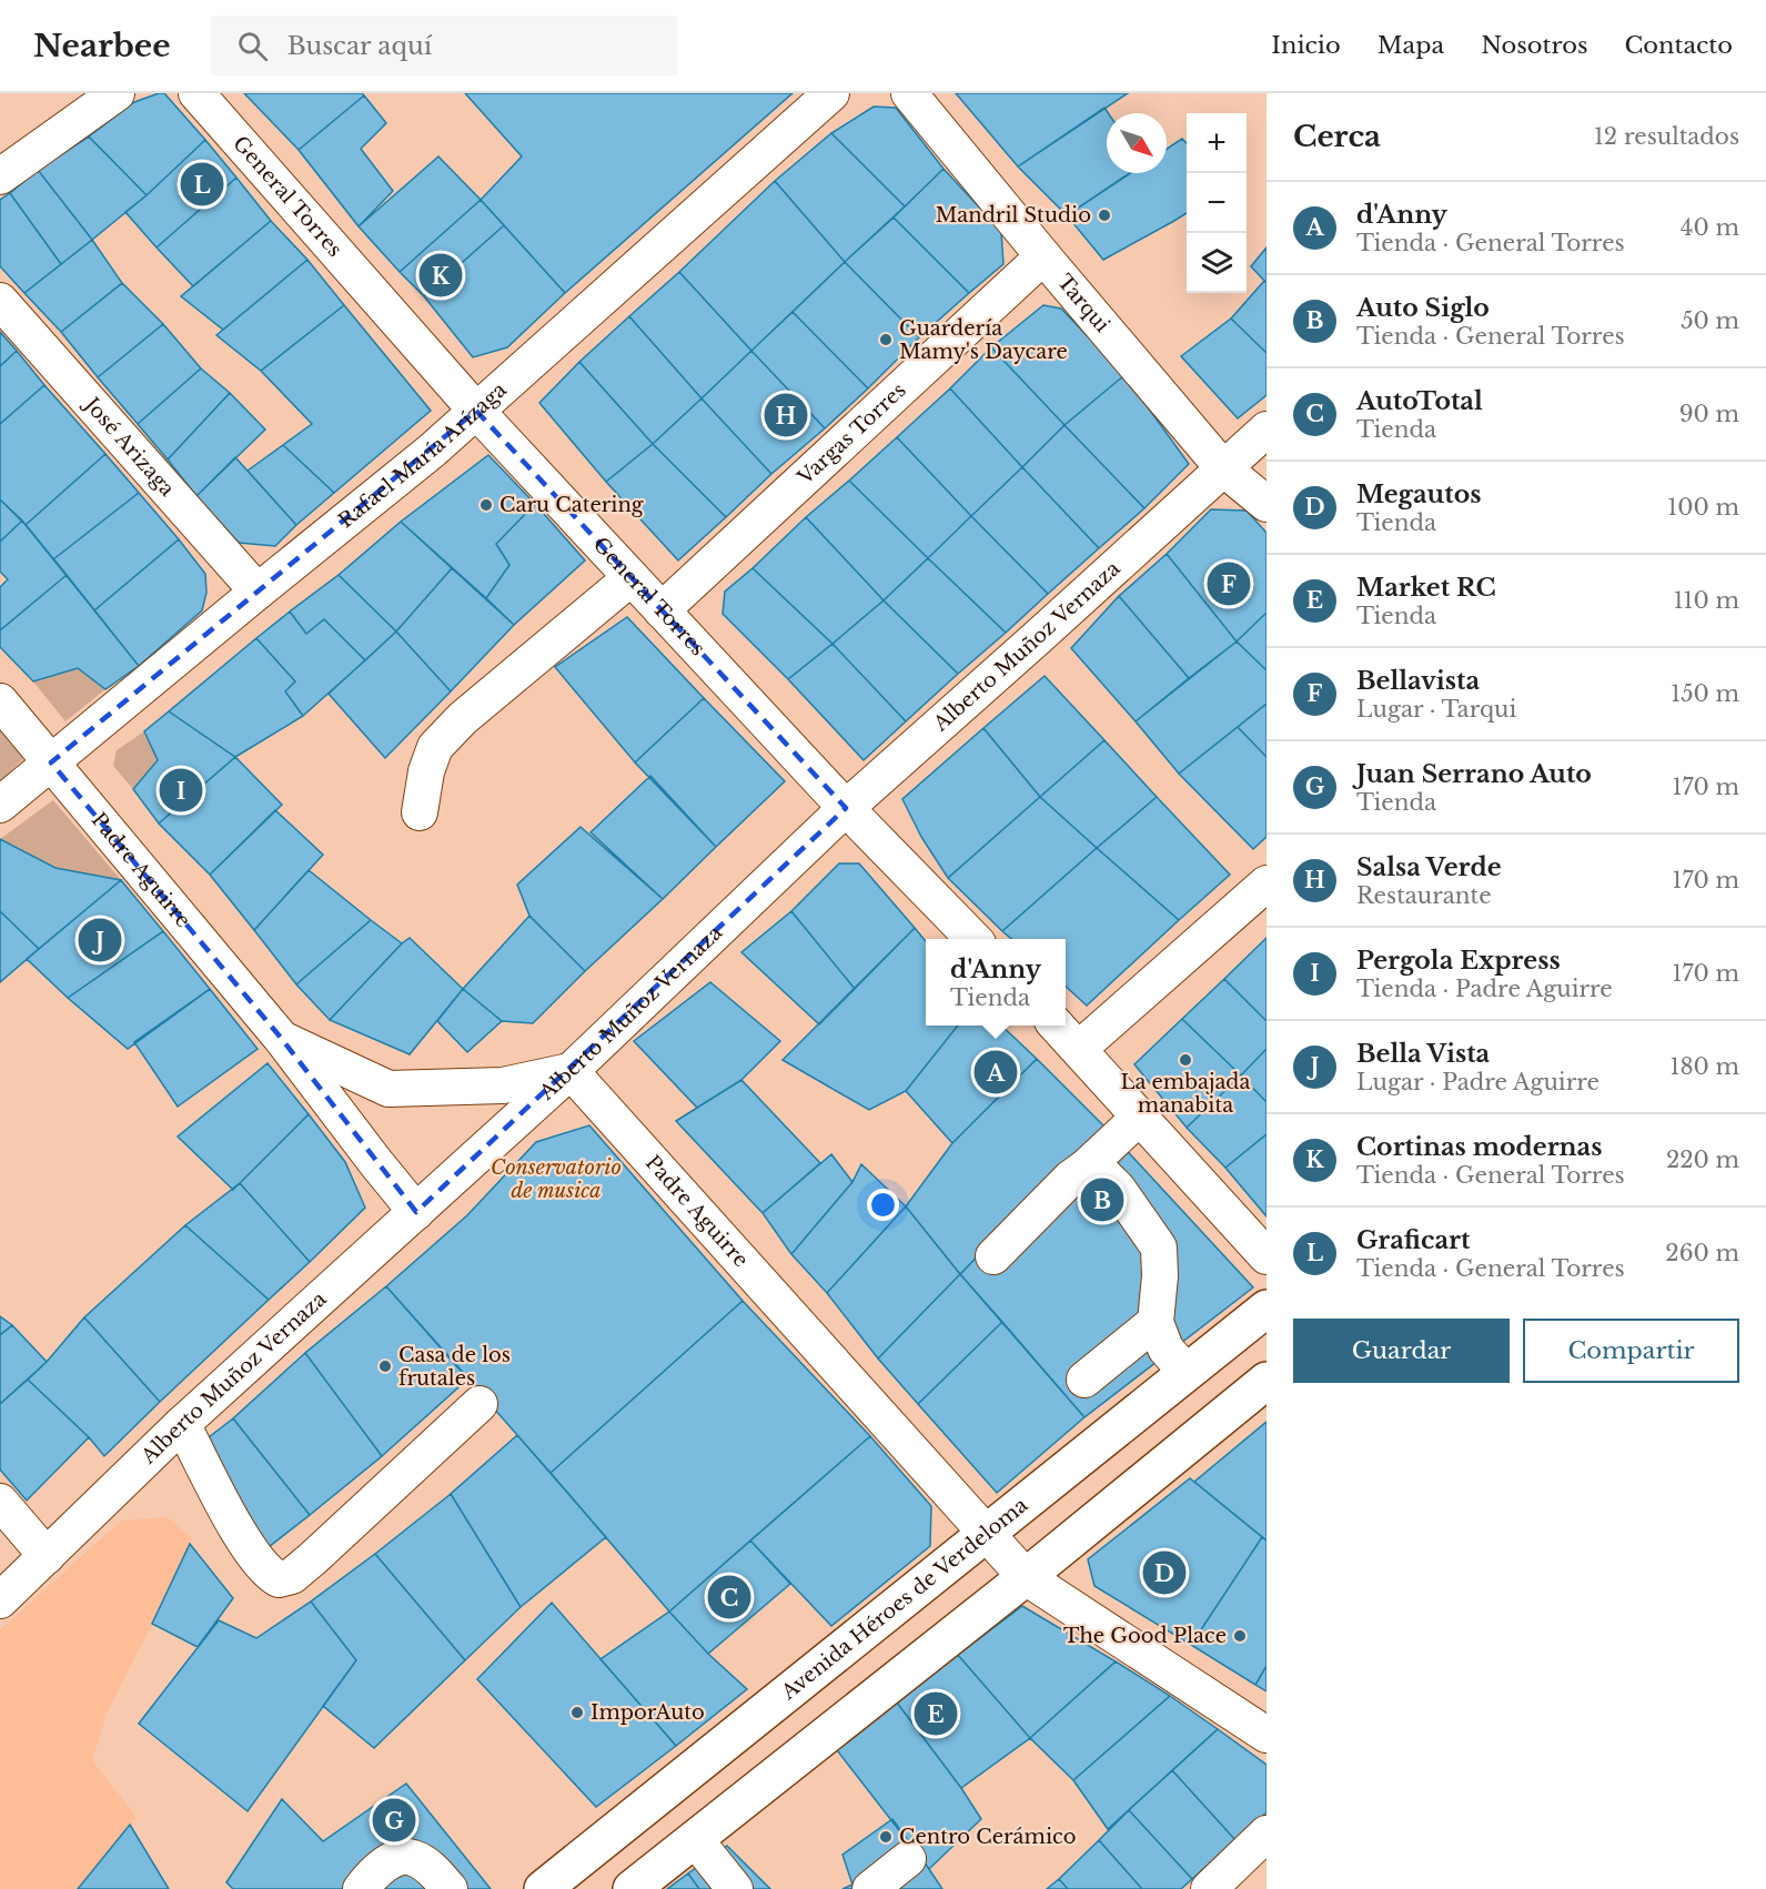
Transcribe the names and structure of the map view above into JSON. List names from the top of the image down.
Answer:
{
  "streets": {
    "main road": ["Avenida Héroes de Verdeloma"],
    "street": [
      "General Torres",
      "Tarqui",
      "Vargas Torres",
      "José Arizaga",
      "Rafael María Arízaga",
      "Alberto Muñoz Vernaza",
      "Padre Aguirre"
    ]
  },
  "crossings": [
    ["General Torres", "Vargas Torres"],
    ["General Torres", "Rafael María Arízaga"],
    ["General Torres", "Alberto Muñoz Vernaza"],
    ["Tarqui", "Vargas Torres"],
    ["Tarqui", "Alberto Muñoz Vernaza"],
    ["José Arizaga", "Rafael María Arízaga"],
    ["Rafael María Arízaga", "Padre Aguirre"],
    ["Alberto Muñoz Vernaza", "Padre Aguirre"],
    ["Padre Aguirre", "Avenida Héroes de Verdeloma"]
  ],
  "parks": ["Conservatorio de musica"],
  "places": [
    "Mandril Studio",
    "Guardería Mamy's Daycare",
    "Caru Catering",
    "La embajada manabita",
    "Casa de los frutales",
    "The Good Place",
    "ImporAuto",
    "Centro Cerámico"
  ],
  "north": "bottom right",
  "page": {
    "header": "Nearbee",
    "search": "Buscar aquí",
    "nav": [
      "Inicio",
      "Mapa",
      "Nosotros",
      "Contacto"
    ],
    "heading": ["Cerca", "12 resultados"],
    "map_buttons": ["+", "−"],
    "pins": [
      "L",
      "K",
      "H",
      "F",
      "I",
      "J",
      "A",
      "B",
      "D",
      "C",
      "E",
      "G"
    ],
    "list": [
      {
        "mark": "A",
        "name": "d'Anny",
        "note": "Tienda · General Torres",
        "value": "40 m"
      },
      {
        "mark": "B",
        "name": "Auto Siglo",
        "note": "Tienda · General Torres",
        "value": "50 m"
      },
      {
        "mark": "C",
        "name": "AutoTotal",
        "note": "Tienda",
        "value": "90 m"
      },
      {
        "mark": "D",
        "name": "Megautos",
        "note": "Tienda",
        "value": "100 m"
      },
      {
        "mark": "E",
        "name": "Market RC",
        "note": "Tienda",
        "value": "110 m"
      },
      {
        "mark": "F",
        "name": "Bellavista",
        "note": "Lugar · Tarqui",
        "value": "150 m"
      },
      {
        "mark": "G",
        "name": "Juan Serrano Auto",
        "note": "Tienda",
        "value": "170 m"
      },
      {
        "mark": "H",
        "name": "Salsa Verde",
        "note": "Restaurante",
        "value": "170 m"
      },
      {
        "mark": "I",
        "name": "Pergola Express",
        "note": "Tienda · Padre Aguirre",
        "value": "170 m"
      },
      {
        "mark": "J",
        "name": "Bella Vista",
        "note": "Lugar · Padre Aguirre",
        "value": "180 m"
      },
      {
        "mark": "K",
        "name": "Cortinas modernas",
        "note": "Tienda · General Torres",
        "value": "220 m"
      },
      {
        "mark": "L",
        "name": "Graficart",
        "note": "Tienda · General Torres",
        "value": "260 m"
      }
    ],
    "popup": ["d'Anny", "Tienda"],
    "buttons": ["Guardar", "Compartir"]
  }
}
